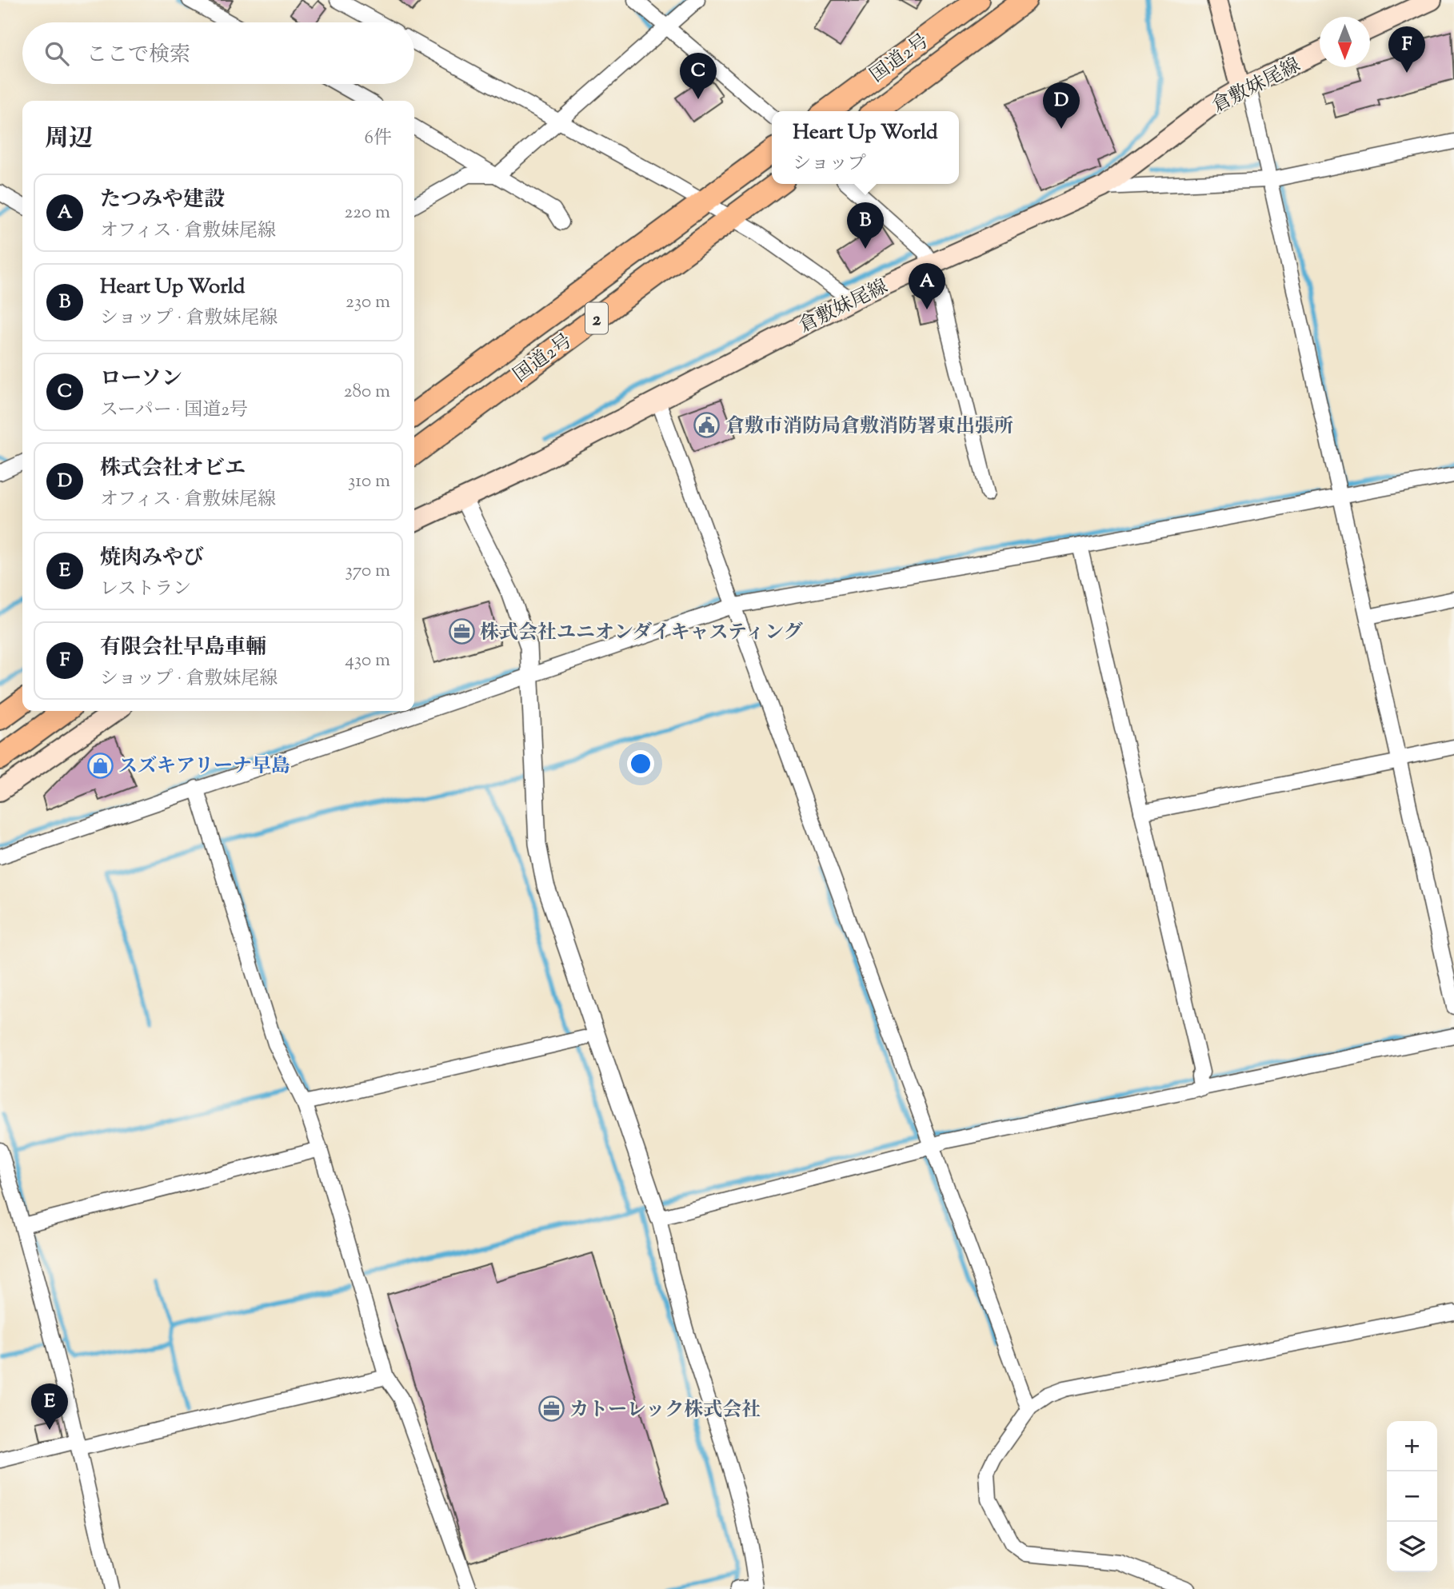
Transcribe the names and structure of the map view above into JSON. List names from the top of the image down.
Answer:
{
  "streets": {
    "highway": ["国道2号", "2"],
    "main road": ["倉敷妹尾線"]
  },
  "places": {
    "public building": ["倉敷市消防局倉敷消防署東出張所"],
    "office": ["株式会社ユニオンダイキャスティング", "カトーレック株式会社"],
    "shop": ["スズキアリーナ早島"]
  },
  "north": "bottom",
  "page": {
    "search": "ここで検索",
    "pins": [
      "F",
      "C",
      "D",
      "B",
      "A",
      "E"
    ],
    "heading": ["周辺", "6件"],
    "popup": ["Heart Up World", "ショップ"],
    "list": [
      {
        "mark": "A",
        "name": "たつみや建設",
        "note": "オフィス · 倉敷妹尾線",
        "value": "220 m"
      },
      {
        "mark": "B",
        "name": "Heart Up World",
        "note": "ショップ · 倉敷妹尾線",
        "value": "230 m"
      },
      {
        "mark": "C",
        "name": "ローソン",
        "note": "スーパー · 国道2号",
        "value": "280 m"
      },
      {
        "mark": "D",
        "name": "株式会社オビエ",
        "note": "オフィス · 倉敷妹尾線",
        "value": "310 m"
      },
      {
        "mark": "E",
        "name": "焼肉みやび",
        "note": "レストラン",
        "value": "370 m"
      },
      {
        "mark": "F",
        "name": "有限会社早島車輛",
        "note": "ショップ · 倉敷妹尾線",
        "value": "430 m"
      }
    ],
    "map_buttons": ["+", "−"]
  }
}
